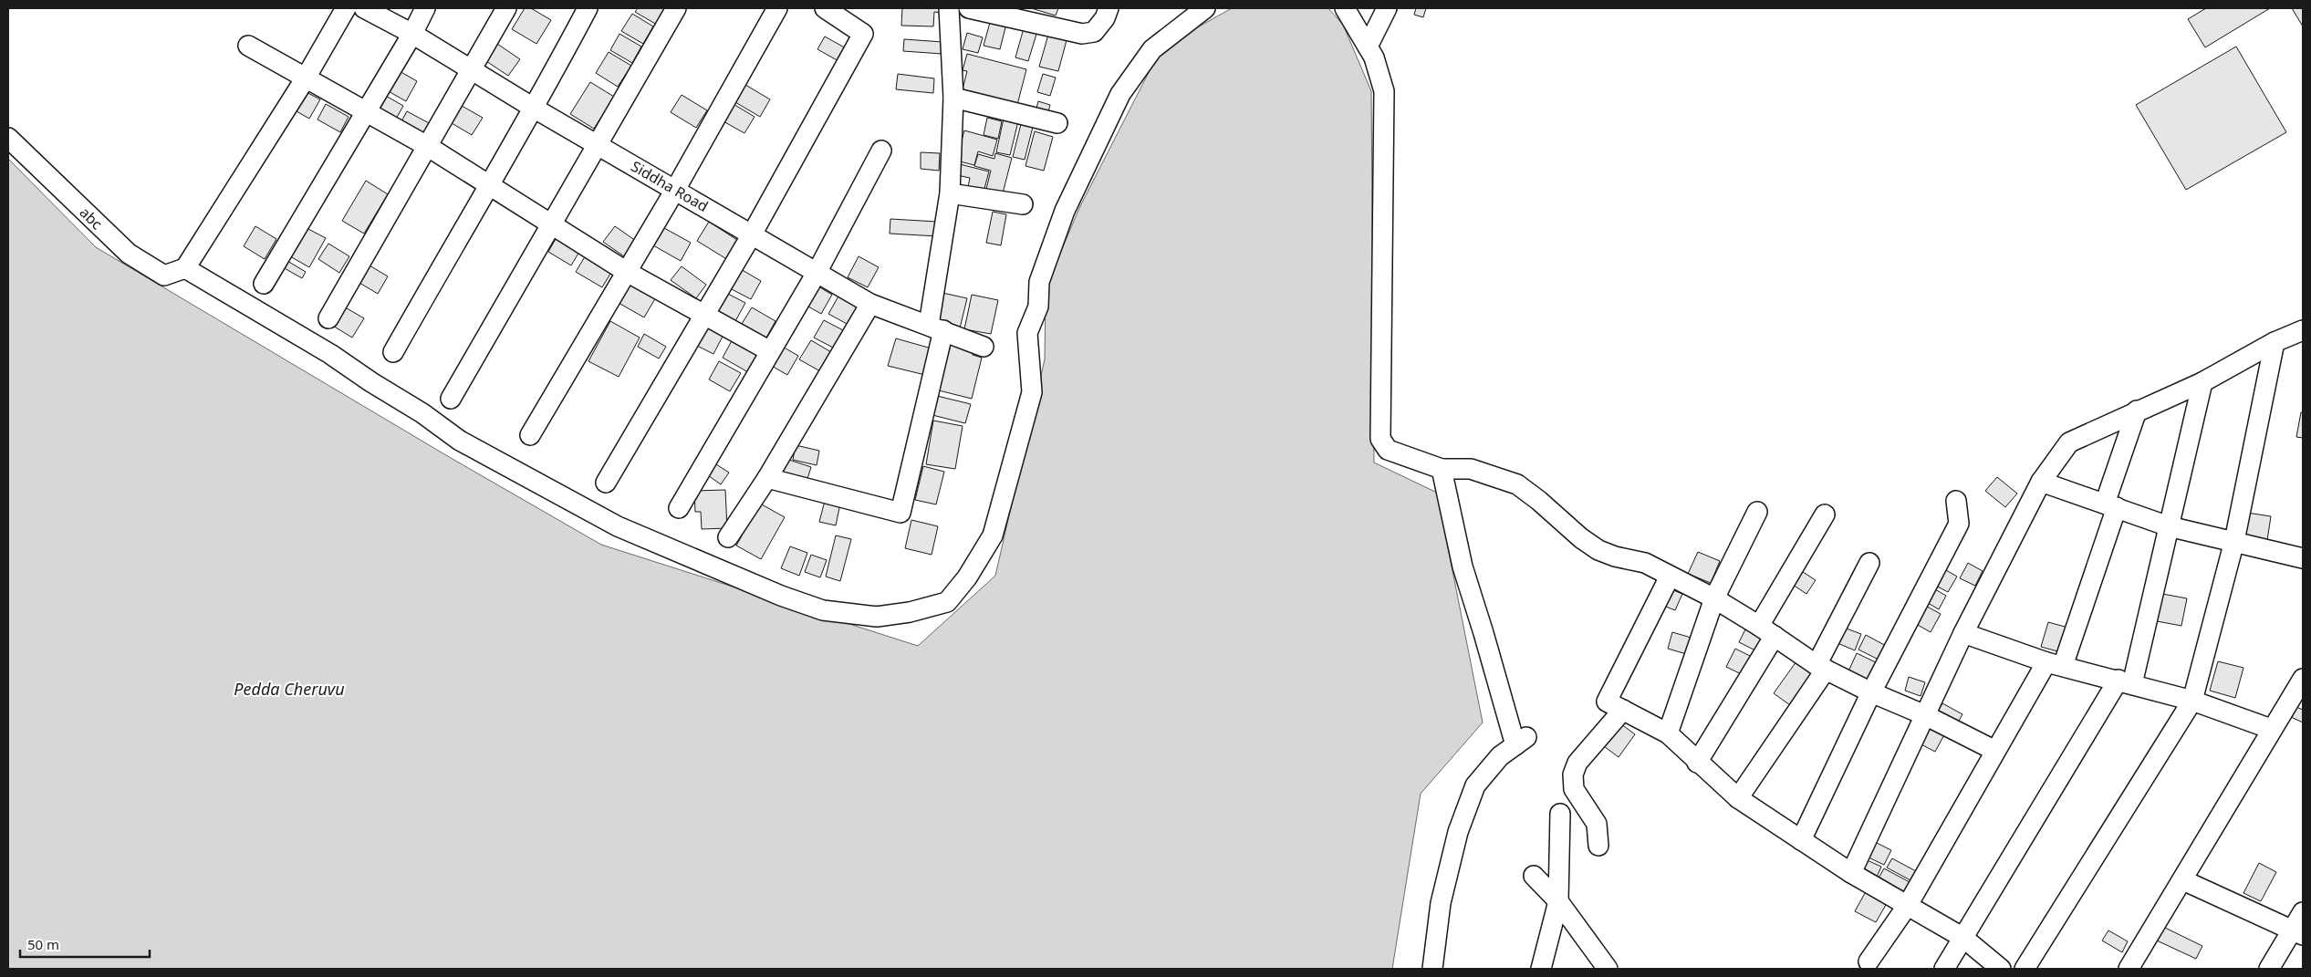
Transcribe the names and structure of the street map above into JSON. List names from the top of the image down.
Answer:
{
  "streets": {
    "street": ["Siddha Road", "abc"]
  },
  "water": ["Pedda Cheruvu"],
  "scale_bar": "50 m"
}
